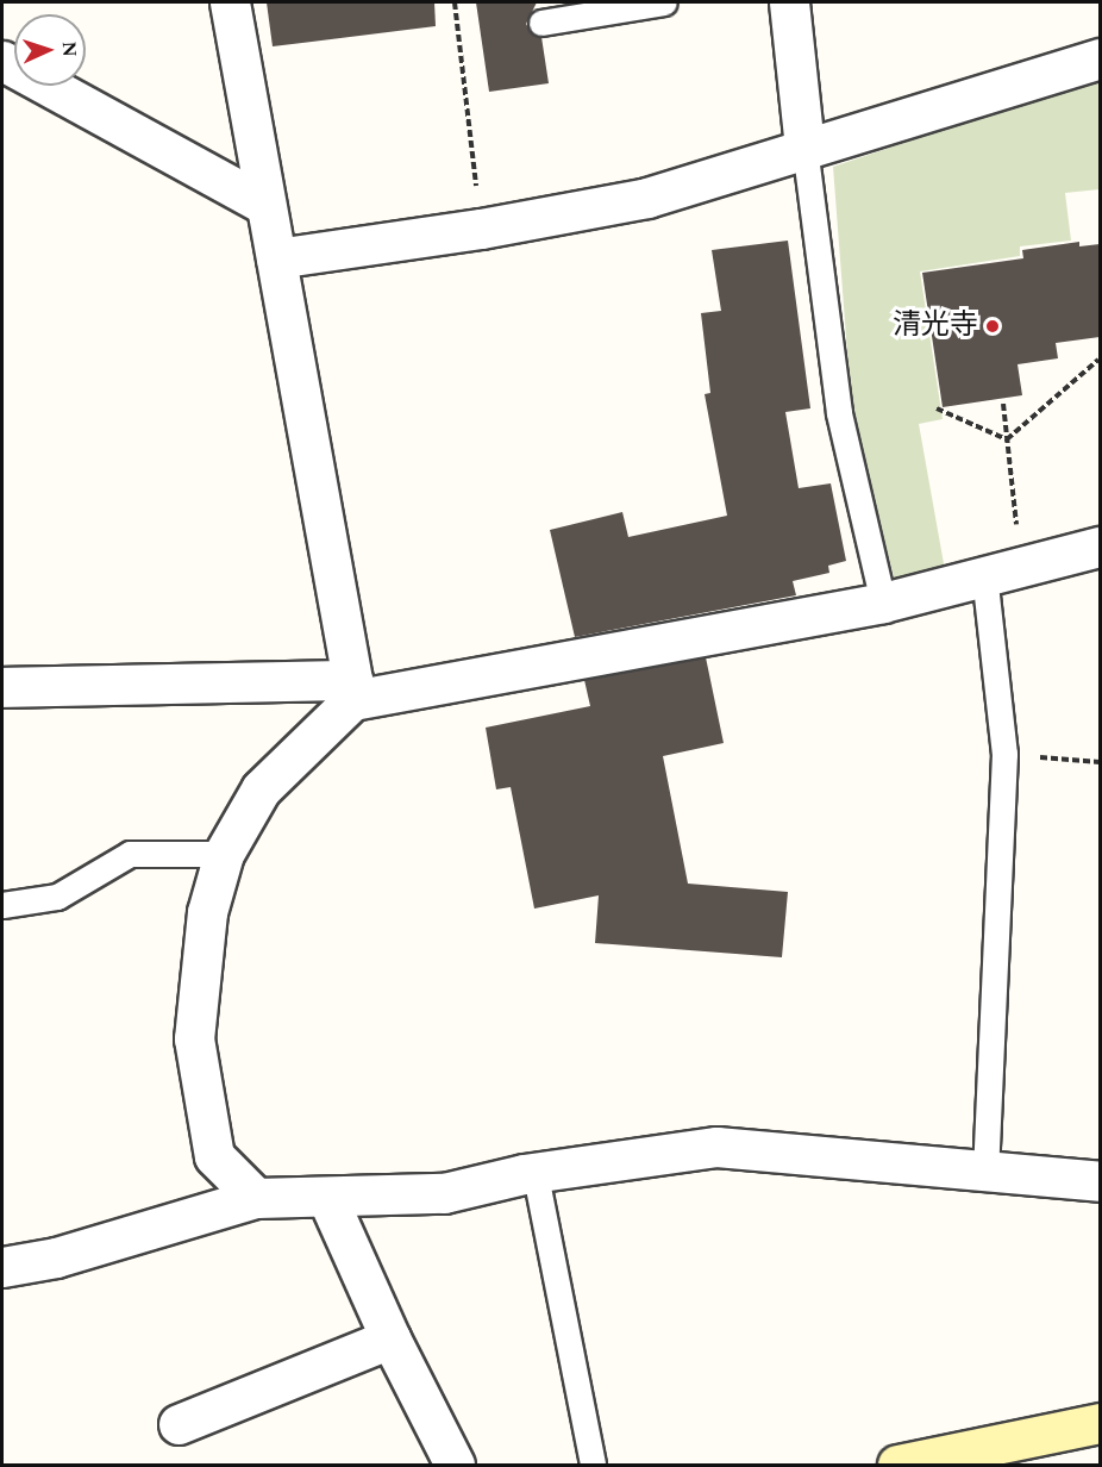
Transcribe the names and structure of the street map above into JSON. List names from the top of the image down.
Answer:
{
  "places": ["清光寺"],
  "north": "right"
}
